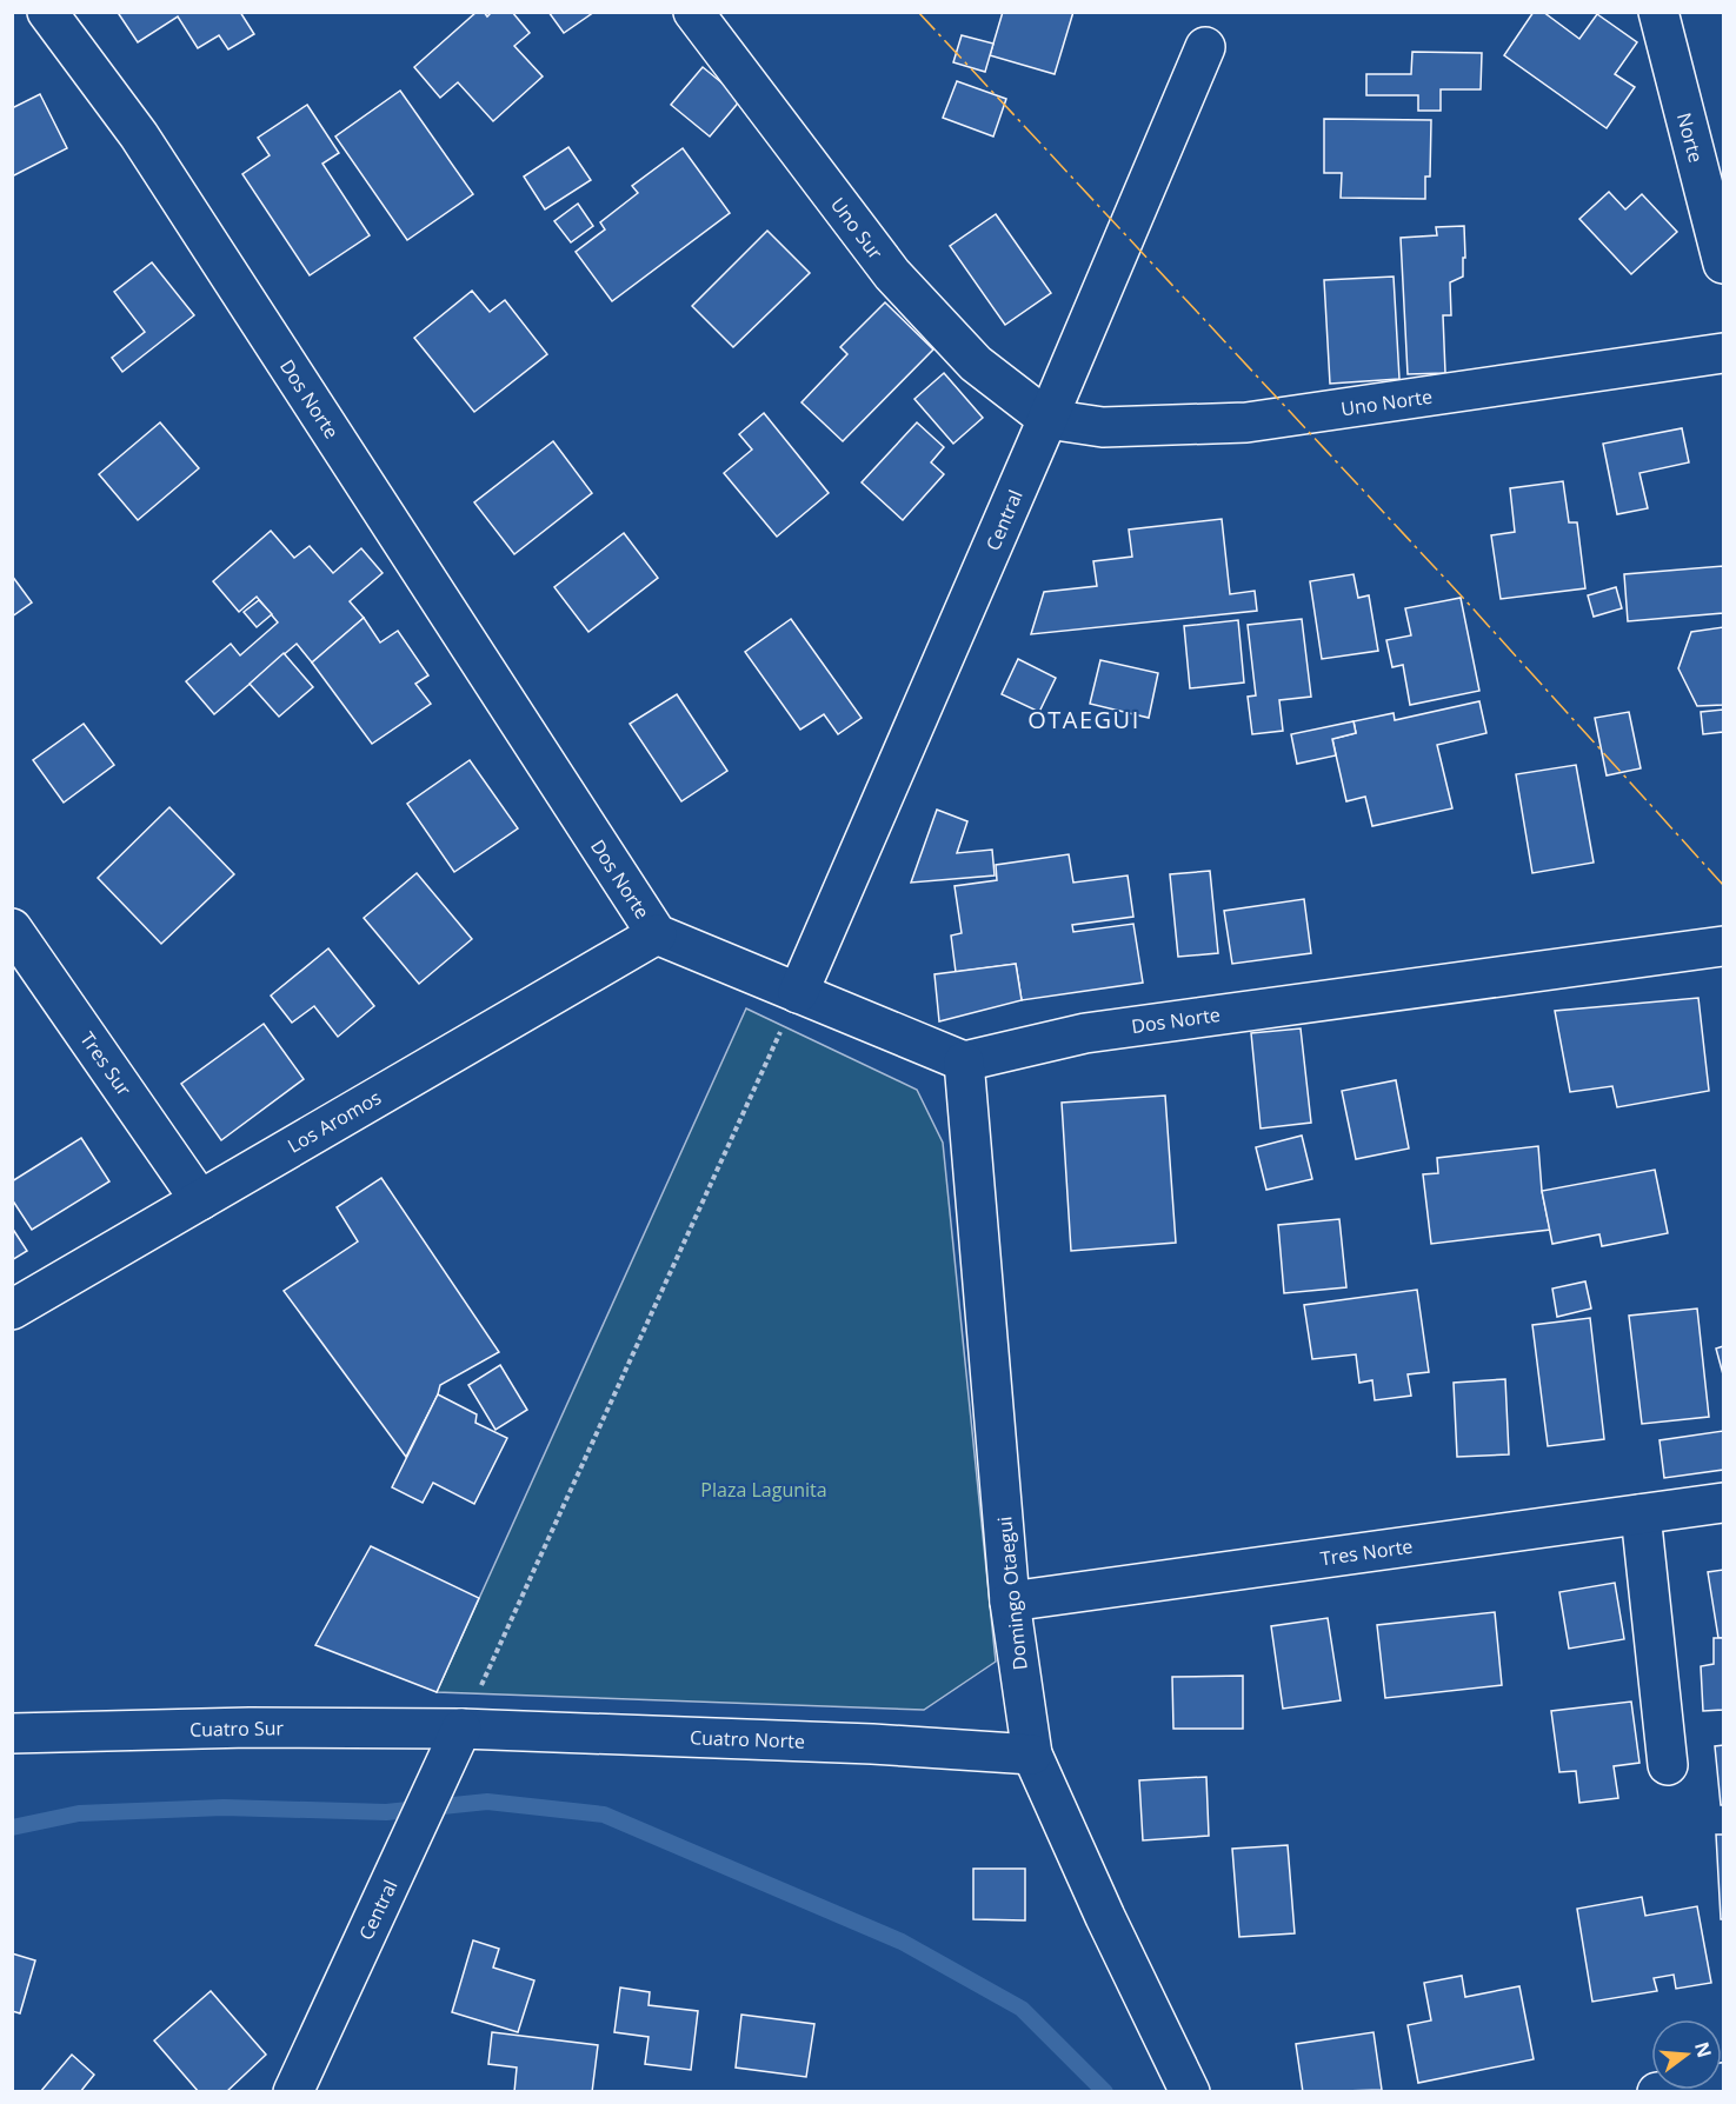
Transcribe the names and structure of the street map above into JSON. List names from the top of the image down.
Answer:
{
  "streets": {
    "street": [
      "Norte",
      "Uno Sur",
      "Dos Norte",
      "Uno Norte",
      "Central",
      "Tres Sur",
      "Los Aromos",
      "Tres Norte",
      "Domingo Otaegui",
      "Cuatro Sur",
      "Cuatro Norte"
    ]
  },
  "crossings": [
    ["Uno Sur", "Uno Norte"],
    ["Uno Sur", "Central"],
    ["Dos Norte", "Central"],
    ["Dos Norte", "Los Aromos"],
    ["Dos Norte", "Domingo Otaegui"],
    ["Uno Norte", "Central"],
    ["Central", "Cuatro Sur"],
    ["Central", "Cuatro Norte"],
    ["Tres Sur", "Los Aromos"],
    ["Tres Norte", "Domingo Otaegui"],
    ["Domingo Otaegui", "Cuatro Norte"],
    ["Cuatro Sur", "Cuatro Norte"]
  ],
  "districts": ["OTAEGUI"],
  "parks": ["Plaza Lagunita"],
  "north": "right"
}
